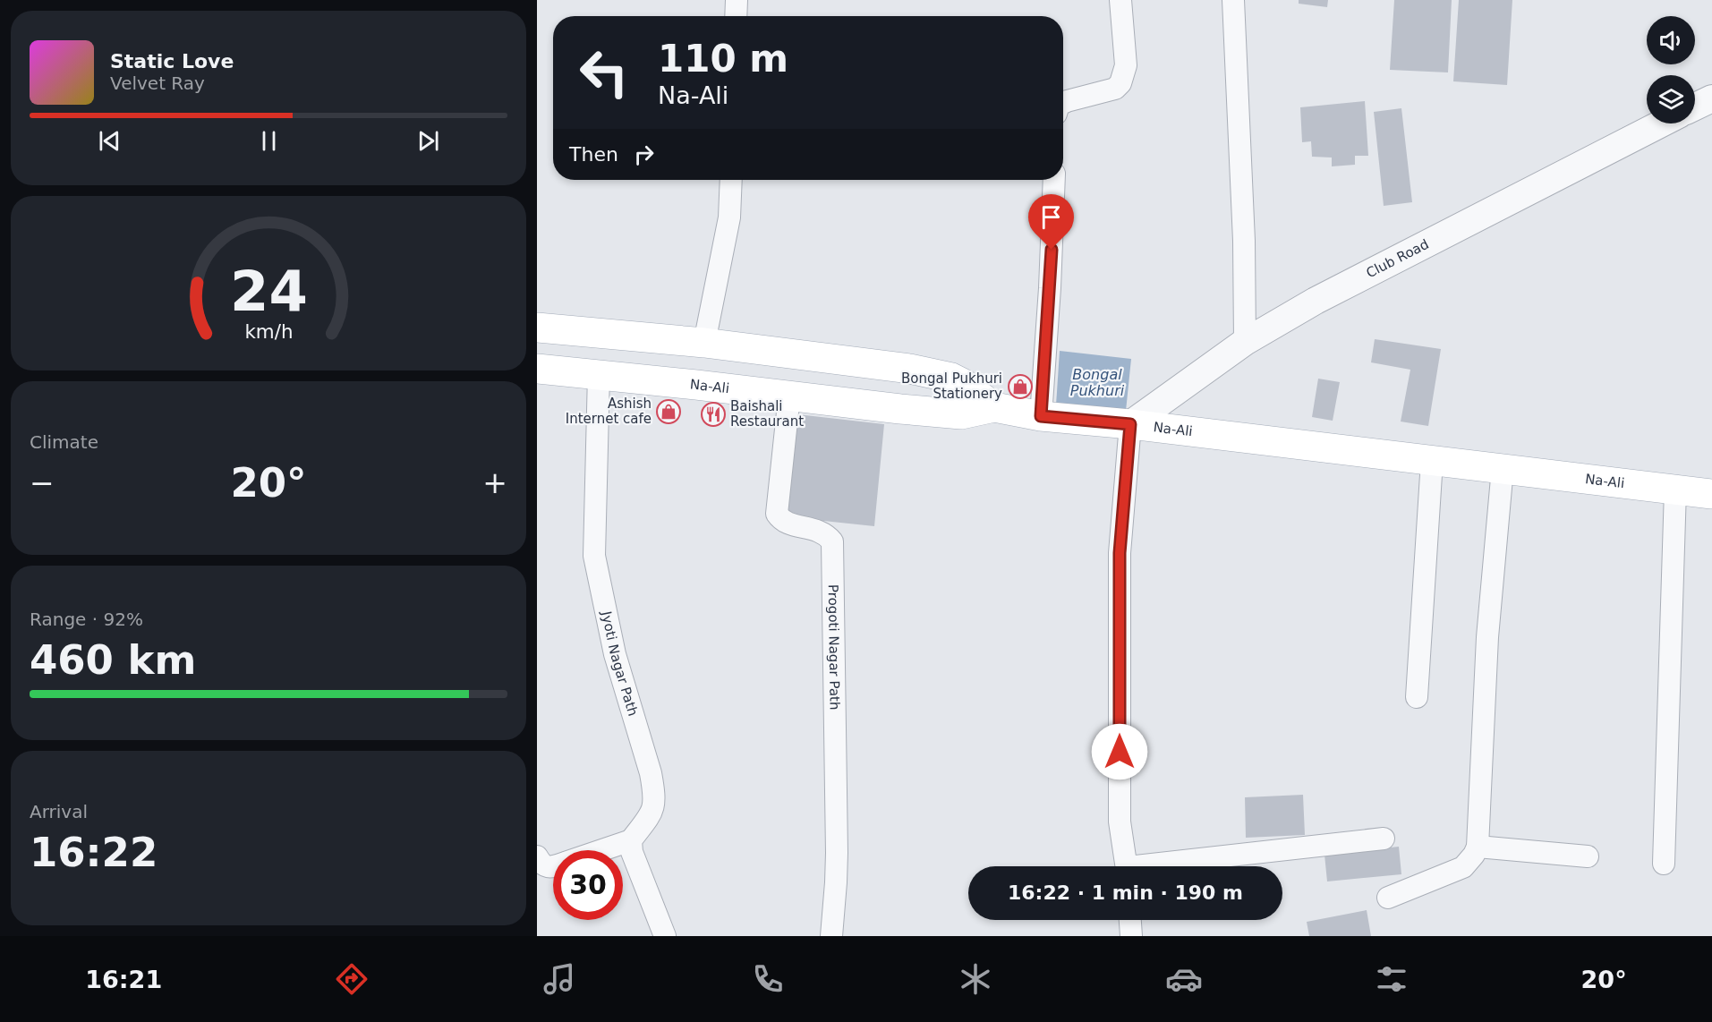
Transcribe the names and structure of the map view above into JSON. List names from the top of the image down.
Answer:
{
  "streets": {
    "main road": ["Na-Ali"],
    "street": ["Club Road", "Progoti Nagar Path", "Jyoti Nagar Path"]
  },
  "crossings": [
    ["Club Road", "Na-Ali"],
    ["Na-Ali", "Progoti Nagar Path"],
    ["Na-Ali", "Jyoti Nagar Path"]
  ],
  "water": ["Bongal Pukhuri"],
  "places": {
    "shop": ["Bongal Pukhuri Stationery", "Ashish Internet cafe"],
    "restaurant": ["Baishali Restaurant"]
  },
  "page": {
    "turn": ["110 m", "Na-Ali"],
    "song": ["Static Love", "Velvet Ray"],
    "then": "Then",
    "tile": [
      "Climate",
      ["Range · 92%", "460 km"],
      ["Arrival", "16:22"]
    ],
    "heat": ["−", "20°", "+"],
    "limit": "30",
    "trip": "16:22 · 1 min · 190 m",
    "tabs": ["16:21", "20°"],
    "gauge": ["24", "km/h"]
  }
}
